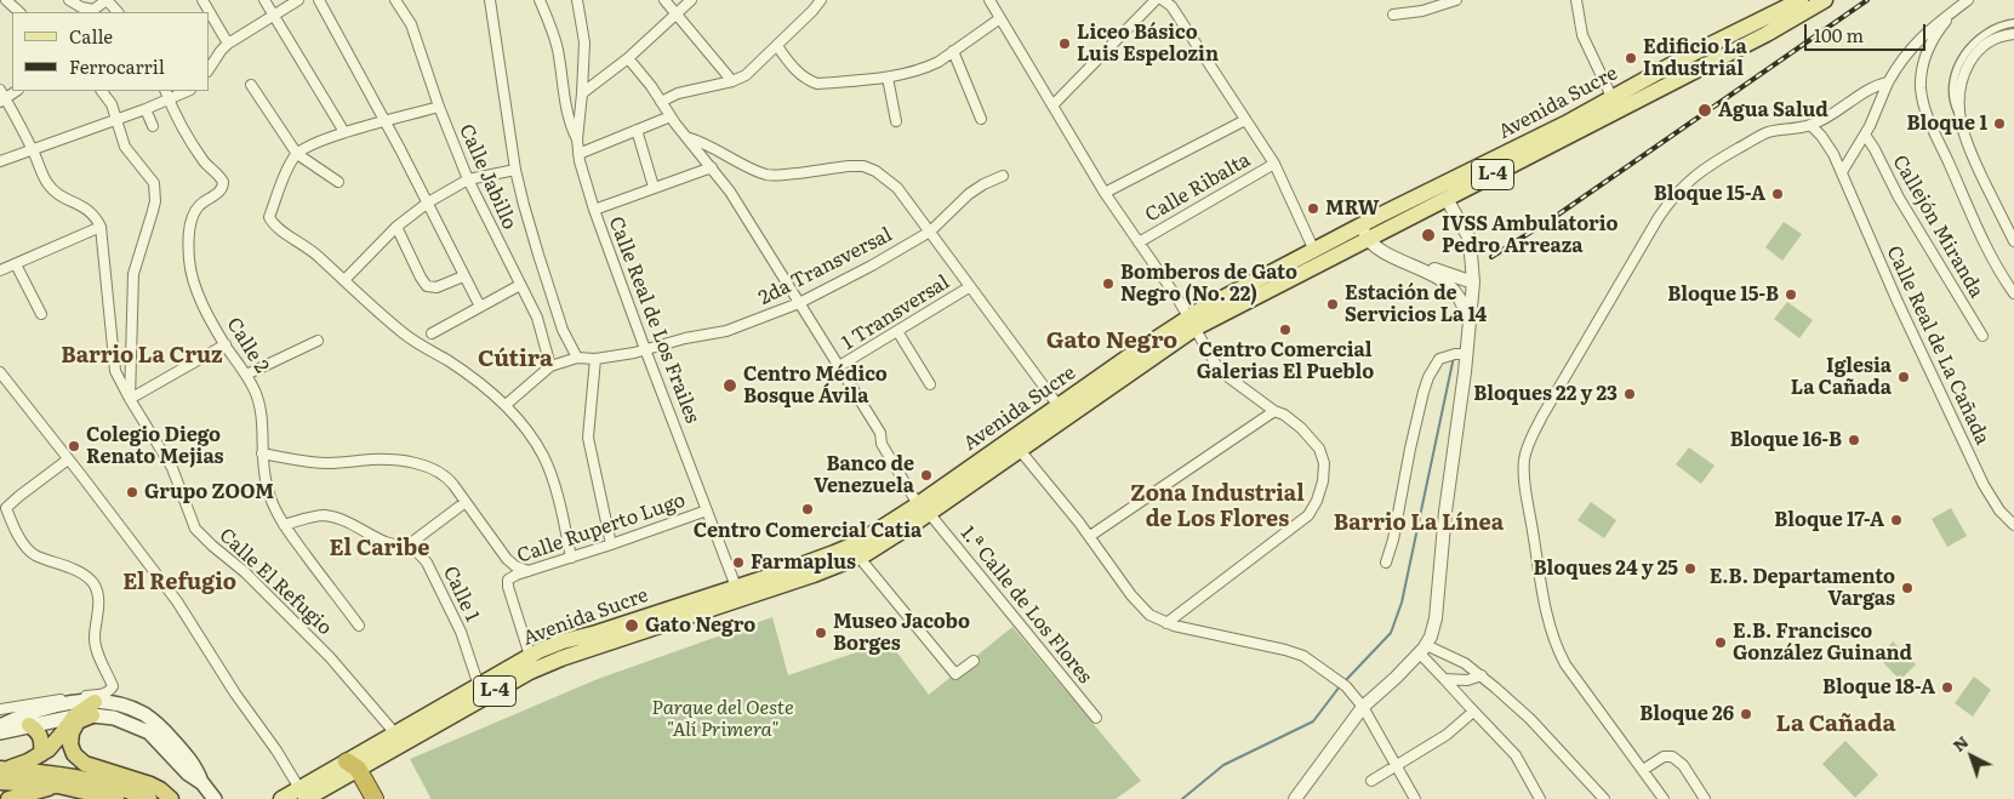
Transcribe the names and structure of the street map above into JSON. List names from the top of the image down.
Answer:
{
  "streets": {
    "main road": ["Avenida Sucre", "L-4"],
    "street": [
      "Calle Jabillo",
      "Calle Ribalta",
      "Callejón Miranda",
      "2da Transversal",
      "1 Transversal",
      "Calle Real de Los Frailes",
      "Calle 2",
      "Calle Real de La Cañada",
      "Calle Ruperto Lugo",
      "Calle El Refugio",
      "Calle 1",
      "1.ª Calle de Los Flores"
    ]
  },
  "crossings": [
    ["Avenida Sucre", "Calle Real de Los Frailes"],
    ["Avenida Sucre", "Calle Ruperto Lugo"],
    ["Avenida Sucre", "Calle El Refugio"],
    ["Avenida Sucre", "Calle 1"],
    ["Avenida Sucre", "1.ª Calle de Los Flores"],
    ["2da Transversal", "Calle Real de Los Frailes"],
    ["2da Transversal", "1.ª Calle de Los Flores"],
    ["1 Transversal", "1.ª Calle de Los Flores"],
    ["Calle Real de Los Frailes", "Calle Ruperto Lugo"]
  ],
  "districts": [
    "Gato Negro",
    "Barrio La Cruz",
    "Cútira",
    "Zona Industrial de Los Flores",
    "Barrio La Línea",
    "El Caribe",
    "El Refugio",
    "La Cañada"
  ],
  "parks": ["Parque del Oeste \"Alí Primera\""],
  "places": [
    "Liceo Básico Luis Espelozin",
    "Edificio La Industrial",
    "Agua Salud",
    "Bloque 1",
    "Bloque 15-A",
    "MRW",
    "IVSS Ambulatorio Pedro Arreaza",
    "Bomberos de Gato Negro (No. 22)",
    "Bloque 15-B",
    "Estación de Servicios La 14",
    "Centro Comercial Galerias El Pueblo",
    "Iglesia La Cañada",
    "Centro Médico Bosque Ávila",
    "Bloques 22 y 23",
    "Bloque 16-B",
    "Colegio Diego Renato Mejias",
    "Banco de Venezuela",
    "Grupo ZOOM",
    "Centro Comercial Catia",
    "Bloque 17-A",
    "Farmaplus",
    "Bloques 24 y 25",
    "E.B. Departamento Vargas",
    "Gato Negro",
    "Museo Jacobo Borges",
    "E.B. Francisco González Guinand",
    "Bloque 18-A",
    "Bloque 26"
  ],
  "legend": ["Calle", "Ferrocarril"],
  "scale_bar": "100 m",
  "north": "top left"
}
